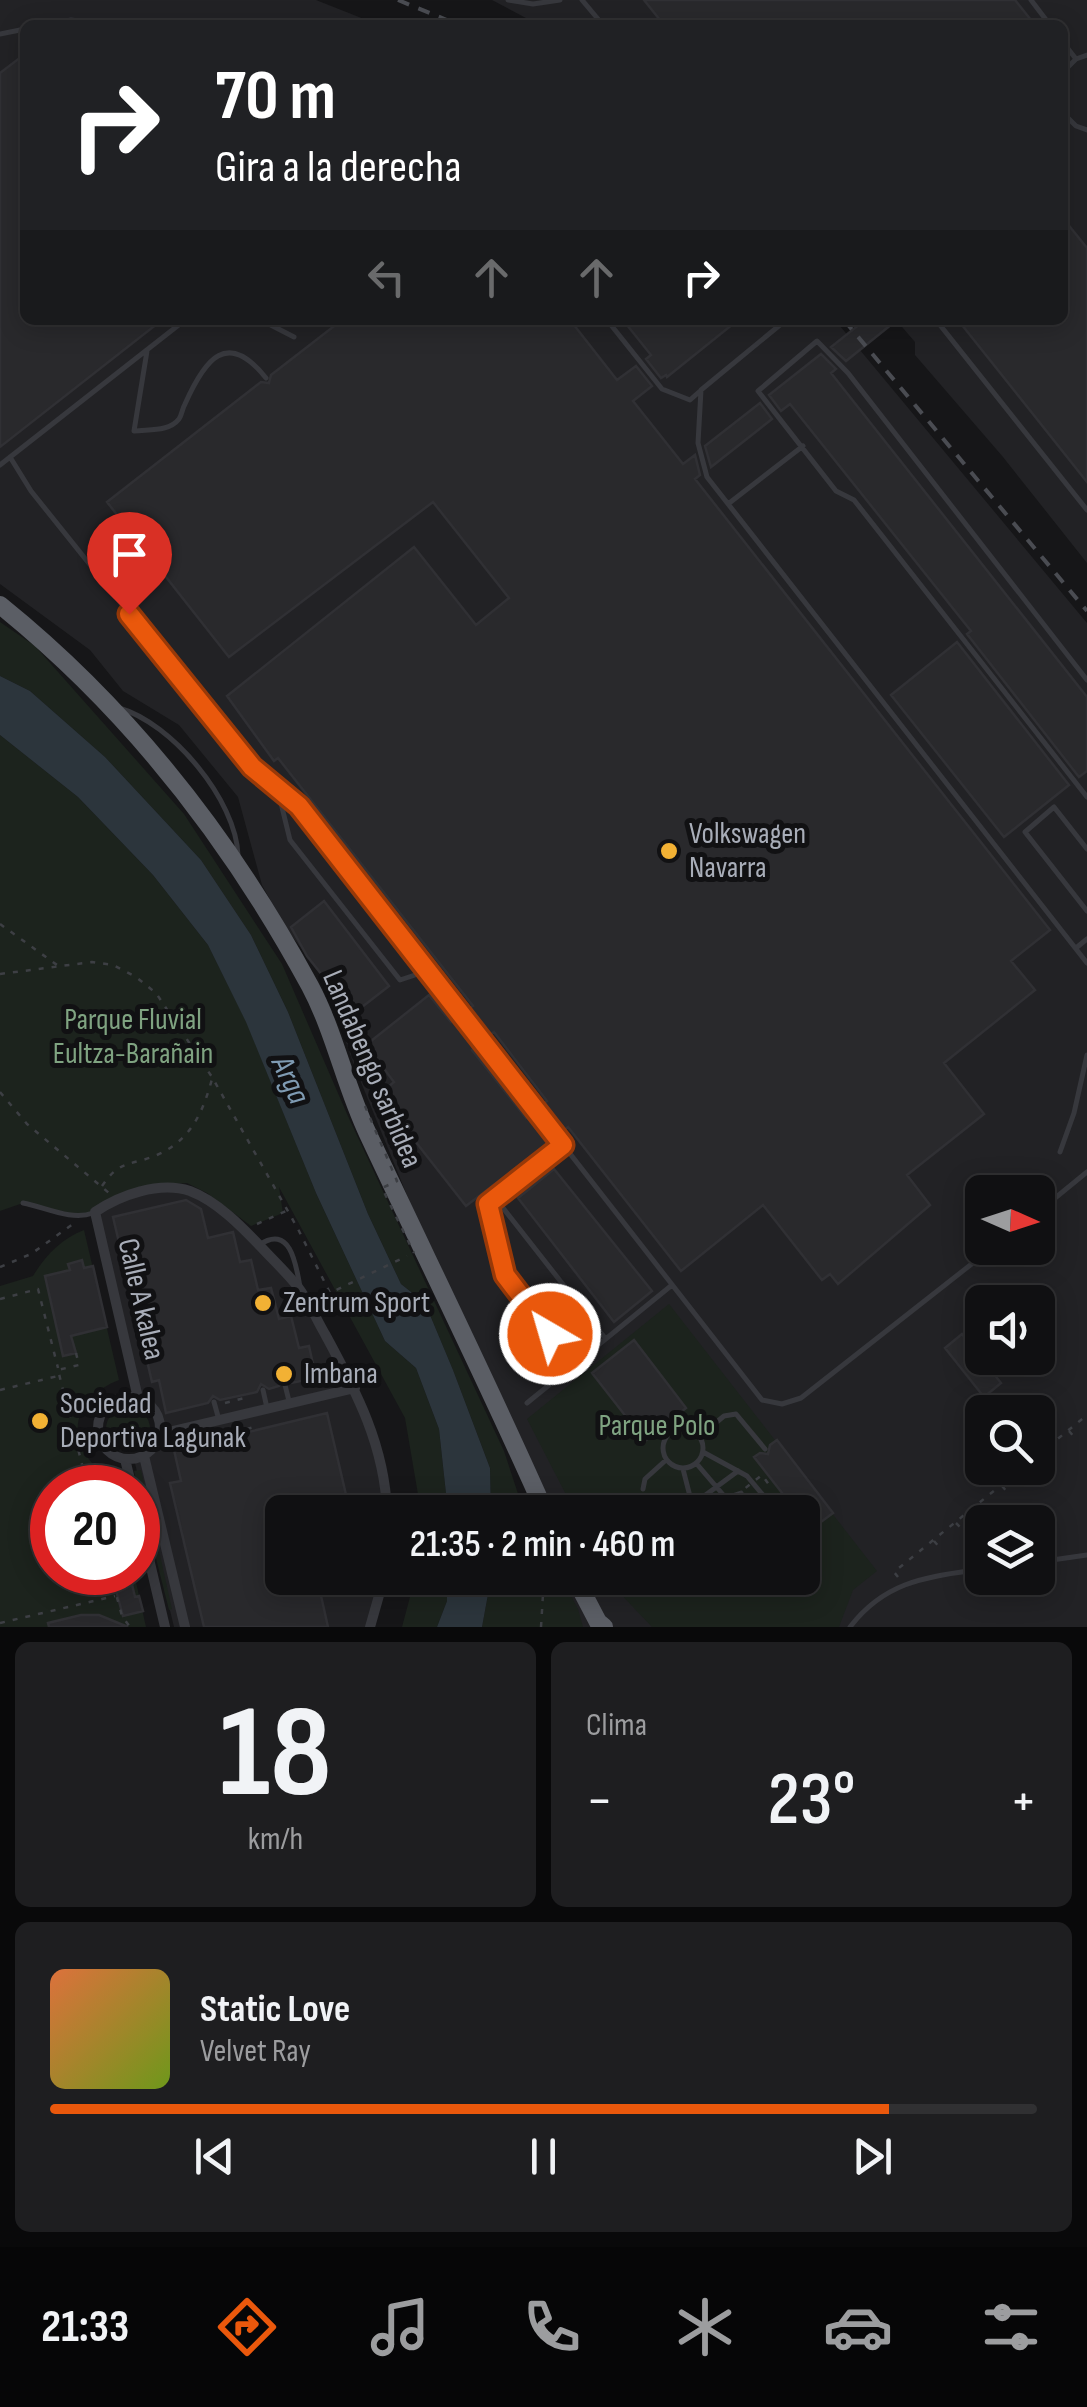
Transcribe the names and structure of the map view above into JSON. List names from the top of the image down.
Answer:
{
  "streets": {
    "highway": ["Landabengo sarbidea"],
    "street": ["Calle A kalea"]
  },
  "water": ["Arga"],
  "parks": ["Parque Fluvial Eultza-Barañain", "Parque Polo"],
  "places": [
    "Volkswagen Navarra",
    "Zentrum Sport",
    "Imbana",
    "Sociedad Deportiva Lagunak"
  ],
  "north": "right",
  "page": {
    "turn": ["70 m", "Gira a la derecha"],
    "limit": "20",
    "trip": "21:35 · 2 min · 460 m",
    "tile": [
      ["18", "km/h"],
      "Clima"
    ],
    "heat": ["−", "23°", "+"],
    "song": ["Static Love", "Velvet Ray"],
    "tabs": "21:33"
  }
}
